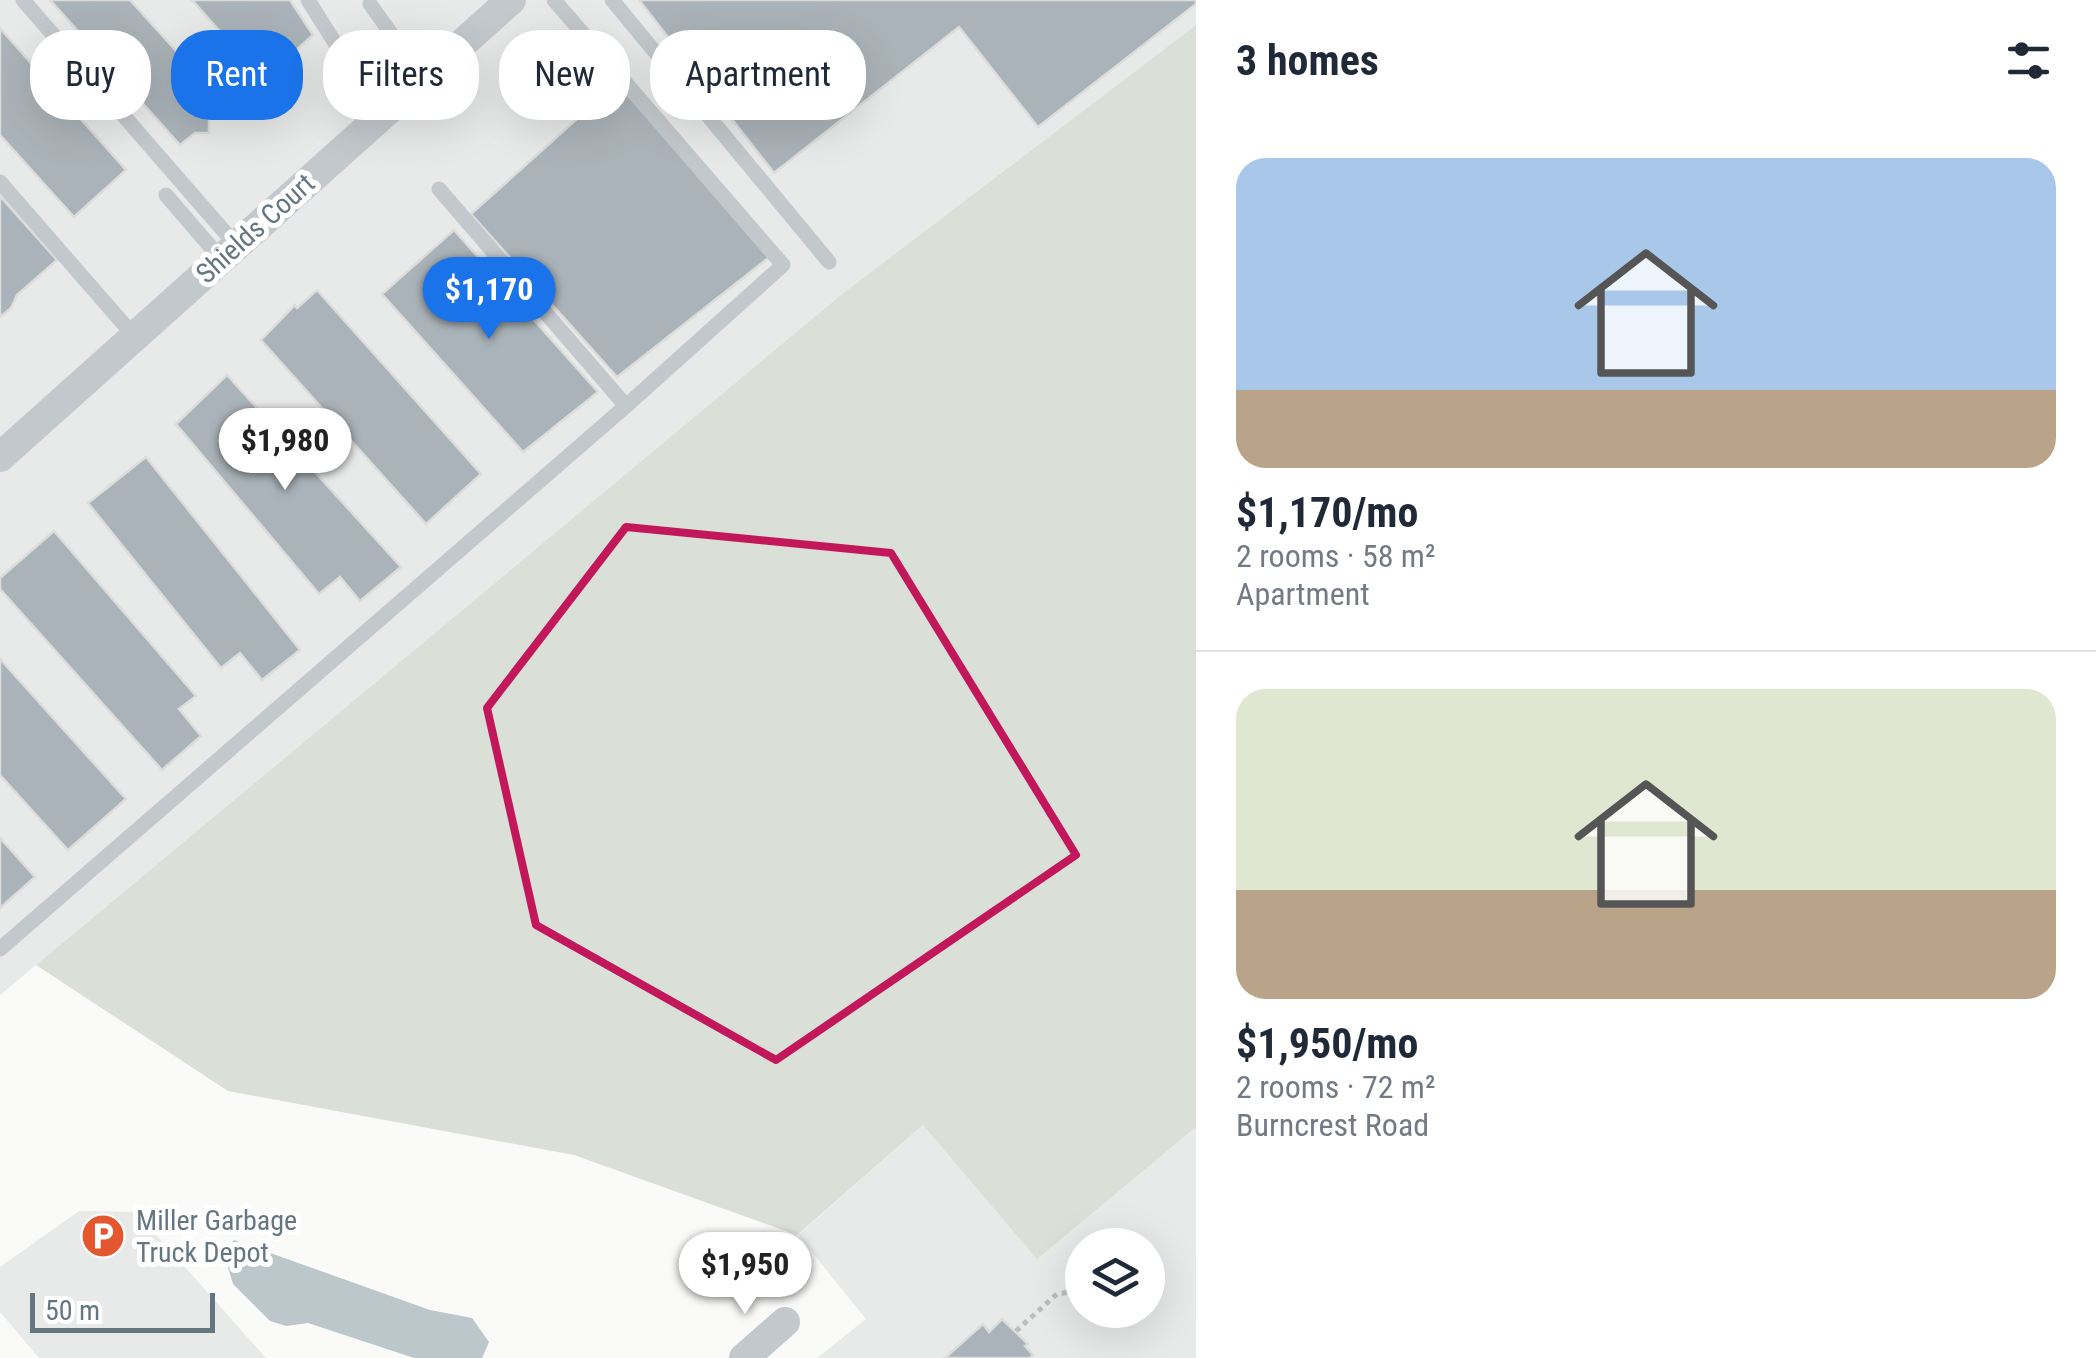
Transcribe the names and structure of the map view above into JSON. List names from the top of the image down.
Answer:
{
  "streets": {
    "street": ["Shields Court"]
  },
  "places": {
    "parking": ["Miller Garbage Truck Depot"]
  },
  "scale_bar": "50 m",
  "page": {
    "heading": "3 homes",
    "chip": [
      "Buy",
      "Rent",
      "Filters",
      "New",
      "Apartment"
    ],
    "list": [
      {
        "name": "$1,170/mo",
        "note": "2 rooms · 58 m² · Apartment"
      },
      {
        "name": "$1,950/mo",
        "note": "2 rooms · 72 m² · Burncrest Road"
      }
    ],
    "price": ["$1,170", "$1,980", "$1,950"],
    "scale": "50 m"
  }
}
